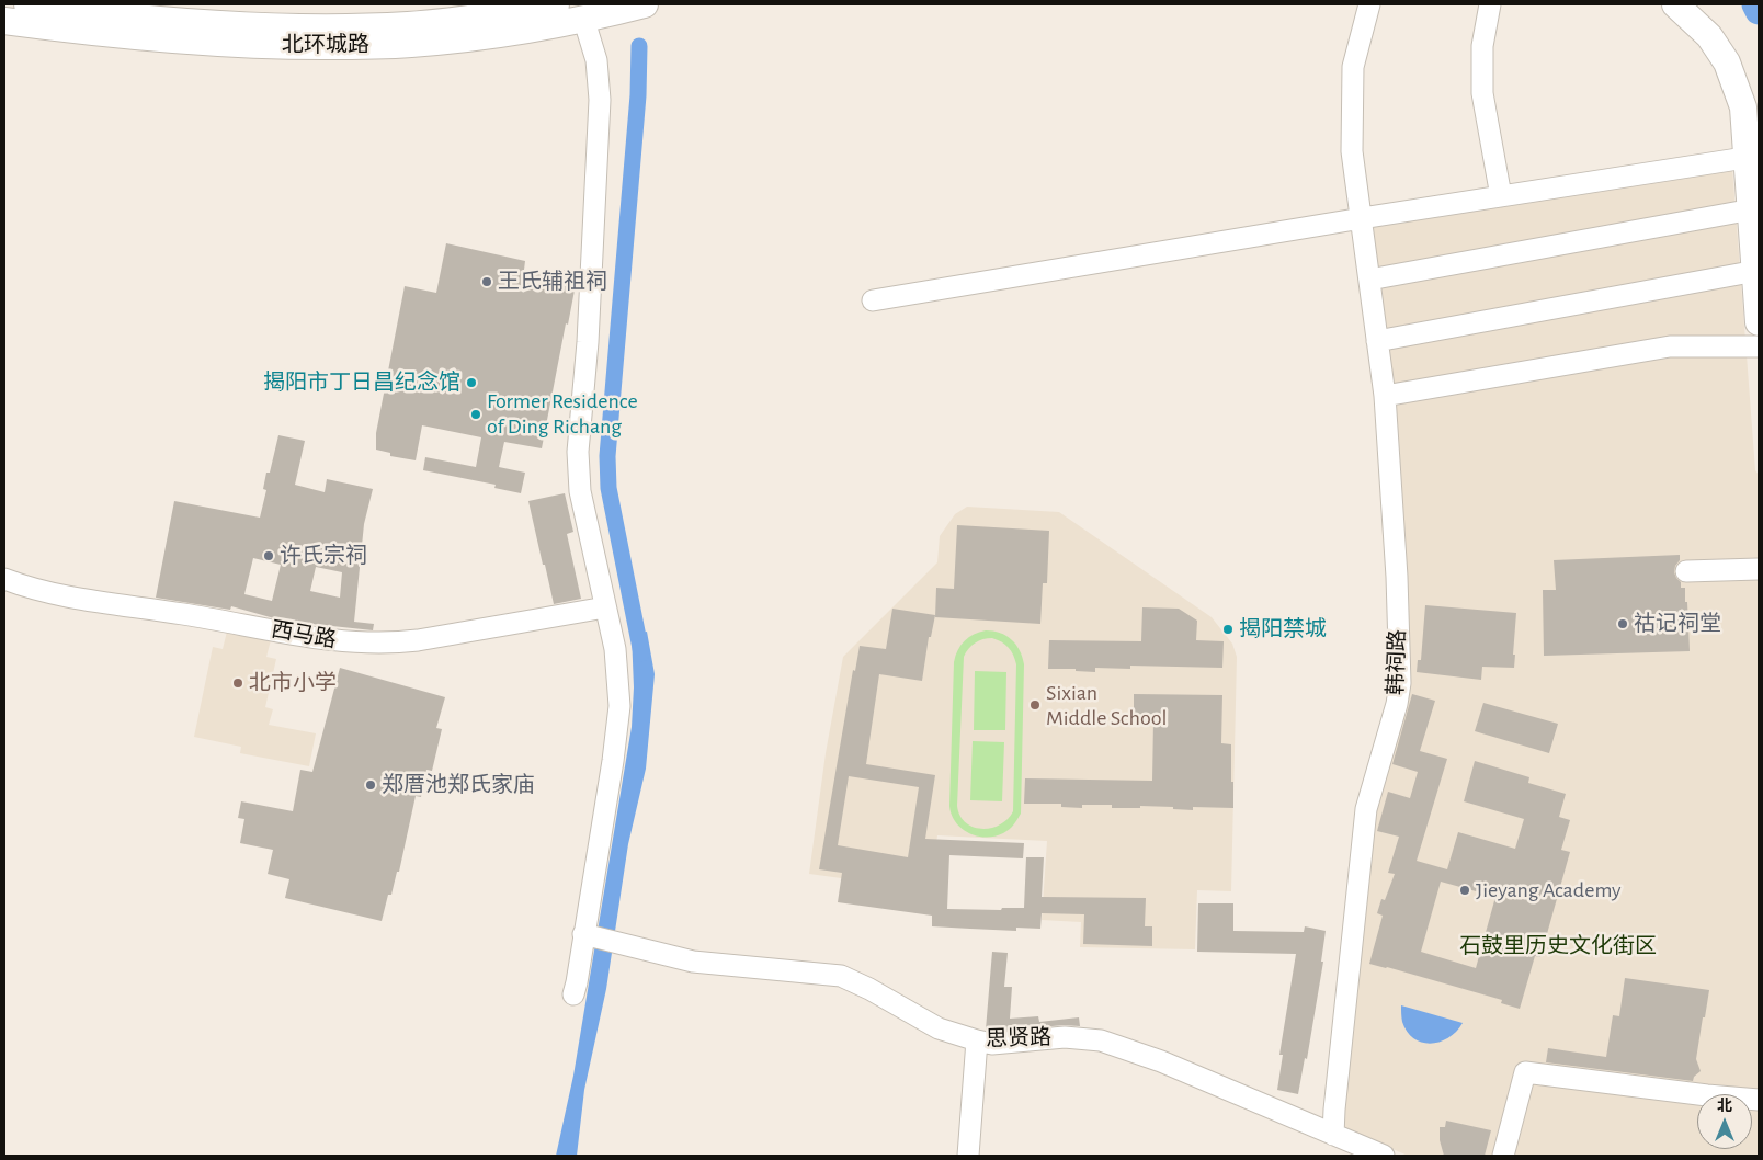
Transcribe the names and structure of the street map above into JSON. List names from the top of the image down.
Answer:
{
  "streets": {
    "main road": ["北环城路"],
    "street": ["西马路", "韩祠路", "思贤路"]
  },
  "crossings": [
    ["韩祠路", "思贤路"]
  ],
  "parks": ["石鼓里历史文化街区"],
  "places": [
    "王氏辅祖祠",
    "揭阳市丁日昌纪念馆",
    "Former Residence of Ding Richang",
    "许氏宗祠",
    "祜记祠堂",
    "揭阳禁城",
    "北市小学",
    "Sixian Middle School",
    "郑厝池郑氏家庙",
    "Jieyang Academy"
  ],
  "north": "top"
}
